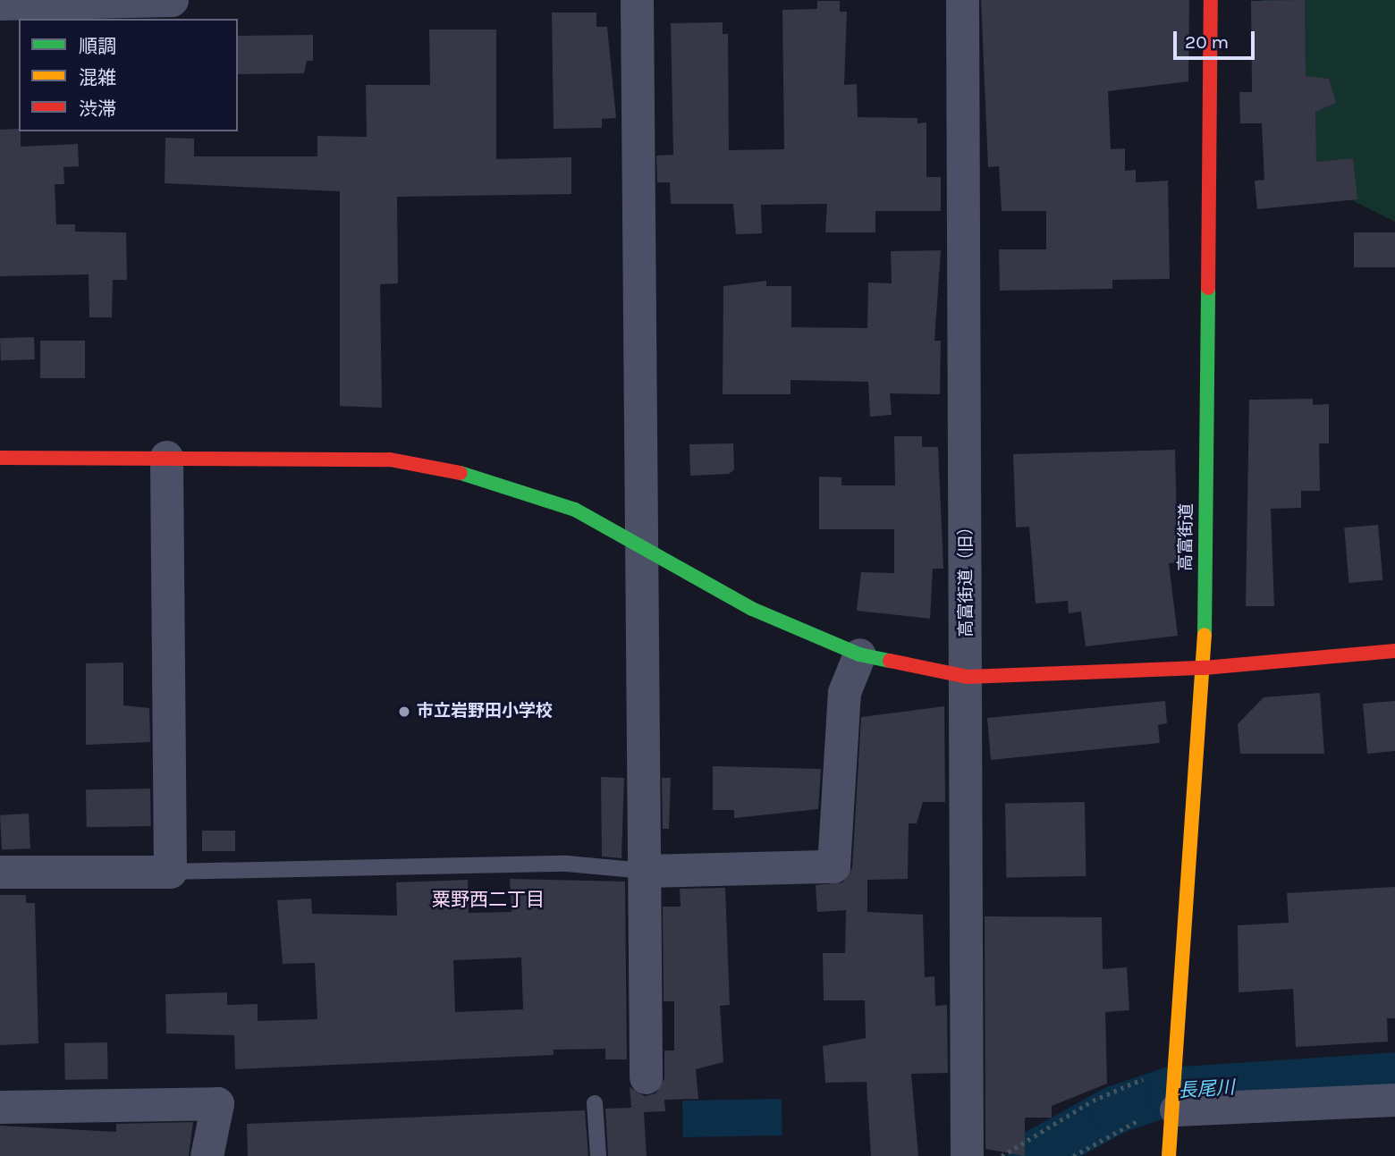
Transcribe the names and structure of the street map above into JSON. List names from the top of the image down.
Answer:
{
  "streets": {
    "street": ["高富街道", "高富街道（旧）"]
  },
  "districts": ["粟野西二丁目"],
  "water": ["長尾川"],
  "places": ["市立岩野田小学校"],
  "legend": ["順調", "混雑", "渋滞"],
  "scale_bar": "20 m"
}
